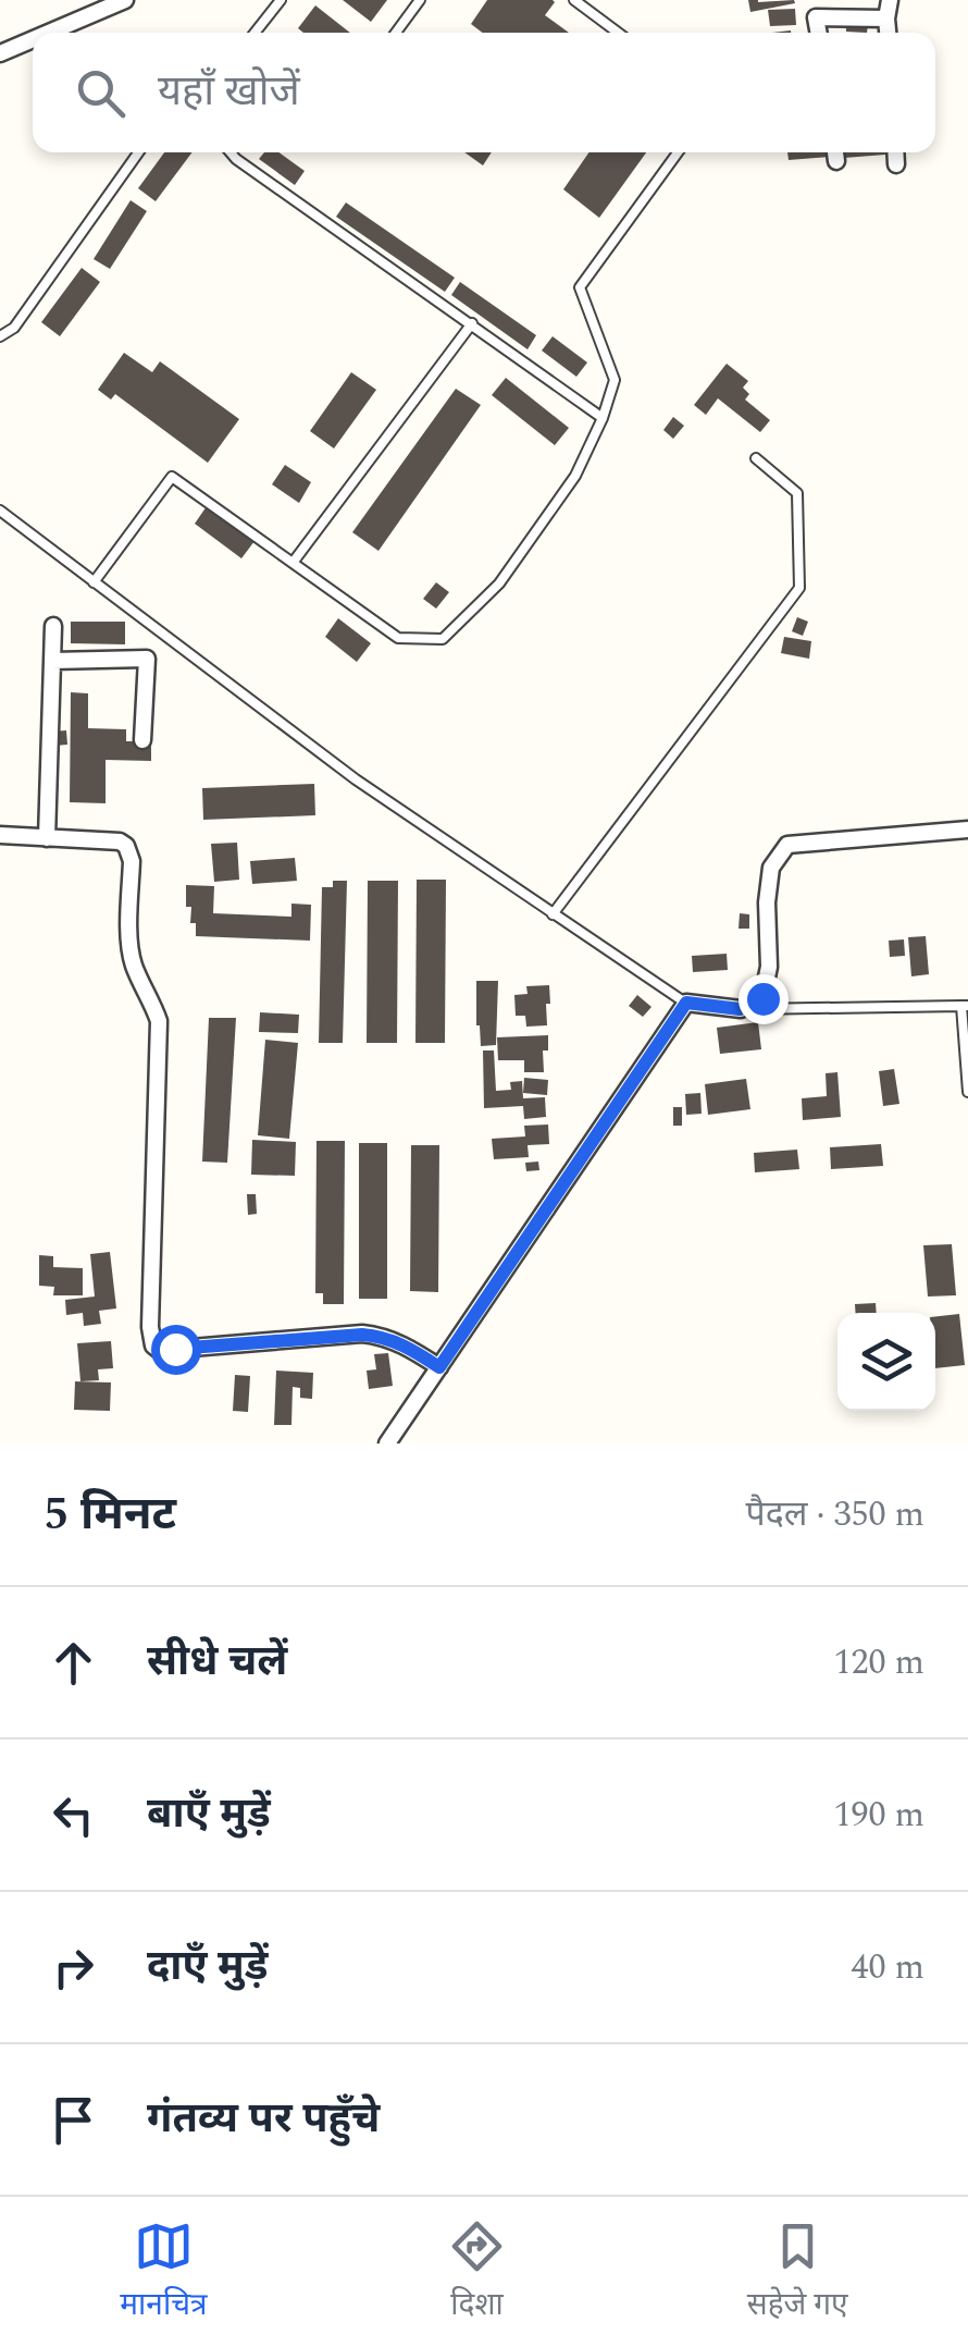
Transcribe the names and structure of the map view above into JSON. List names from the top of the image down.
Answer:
{
  "page": {
    "search": "यहाँ खोजें",
    "heading": ["5 मिनट", "पैदल · 350 m"],
    "list": [
      ["सीधे चलें", "120 m"],
      ["बाएँ मुड़ें", "190 m"],
      ["दाएँ मुड़ें", "40 m"],
      "गंतव्य पर पहुँचे"
    ],
    "nav": ["मानचित्र", "दिशा", "सहेजे गए"]
  }
}
